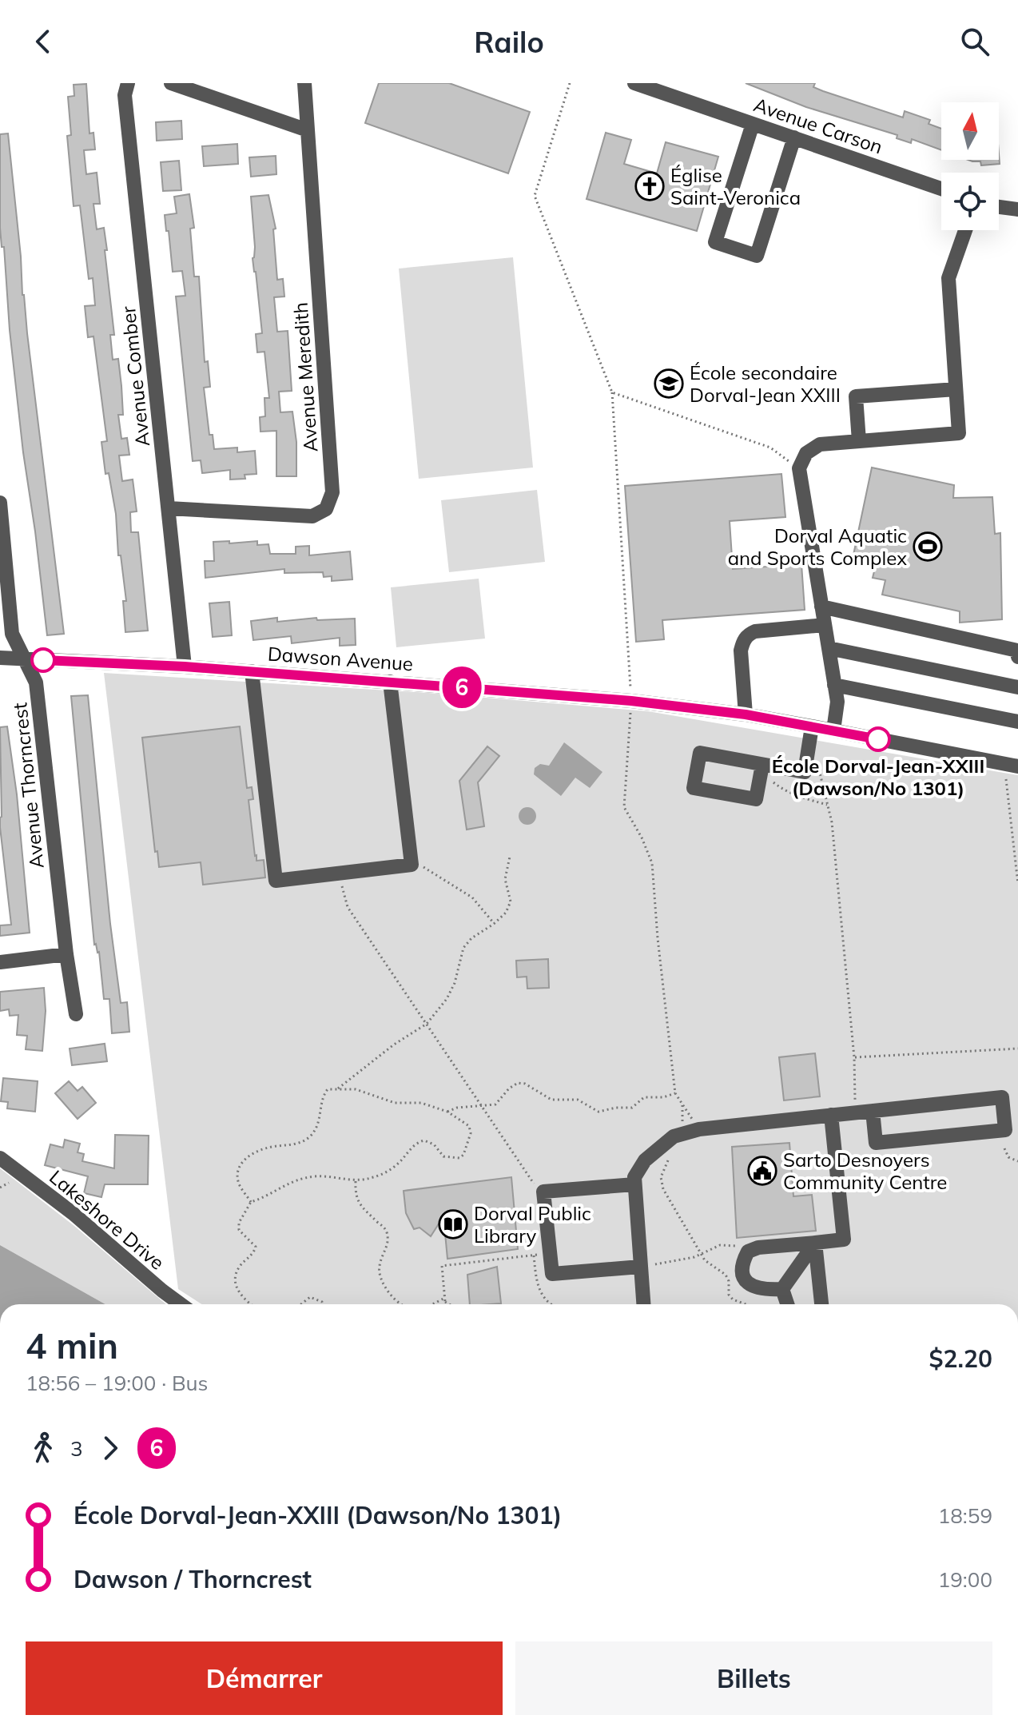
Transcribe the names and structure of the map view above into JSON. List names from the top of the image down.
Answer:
{
  "streets": {
    "street": [
      "Avenue Carson",
      "Avenue Comber",
      "Avenue Meredith",
      "Dawson Avenue",
      "Avenue Thorncrest",
      "Lakeshore Drive"
    ]
  },
  "crossings": [
    ["Avenue Comber", "Avenue Meredith"],
    ["Avenue Comber", "Dawson Avenue"],
    ["Dawson Avenue", "Avenue Thorncrest"]
  ],
  "places": {
    "church": ["Église Saint-Veronica"],
    "school or university": ["École secondaire Dorval-Jean XXIII"],
    "sports": ["Dorval Aquatic and Sports Complex"],
    "other": ["École Dorval-Jean-XXIII (Dawson/No 1301)"],
    "public building": ["Sarto Desnoyers Community Centre"],
    "library": ["Dorval Public Library"]
  },
  "lines": ["bus line 6"],
  "north": "top",
  "page": {
    "header": "Railo",
    "on_map": "6",
    "heading": ["4 min", "18:56 – 19:00 · Bus", "$2.20"],
    "legs": ["3", "6"],
    "list": [
      {
        "name": "École Dorval-Jean-XXIII (Dawson/No 1301)",
        "value": "18:59"
      },
      {
        "name": "Dawson / Thorncrest",
        "value": "19:00"
      }
    ],
    "buttons": ["Démarrer", "Billets"]
  }
}
